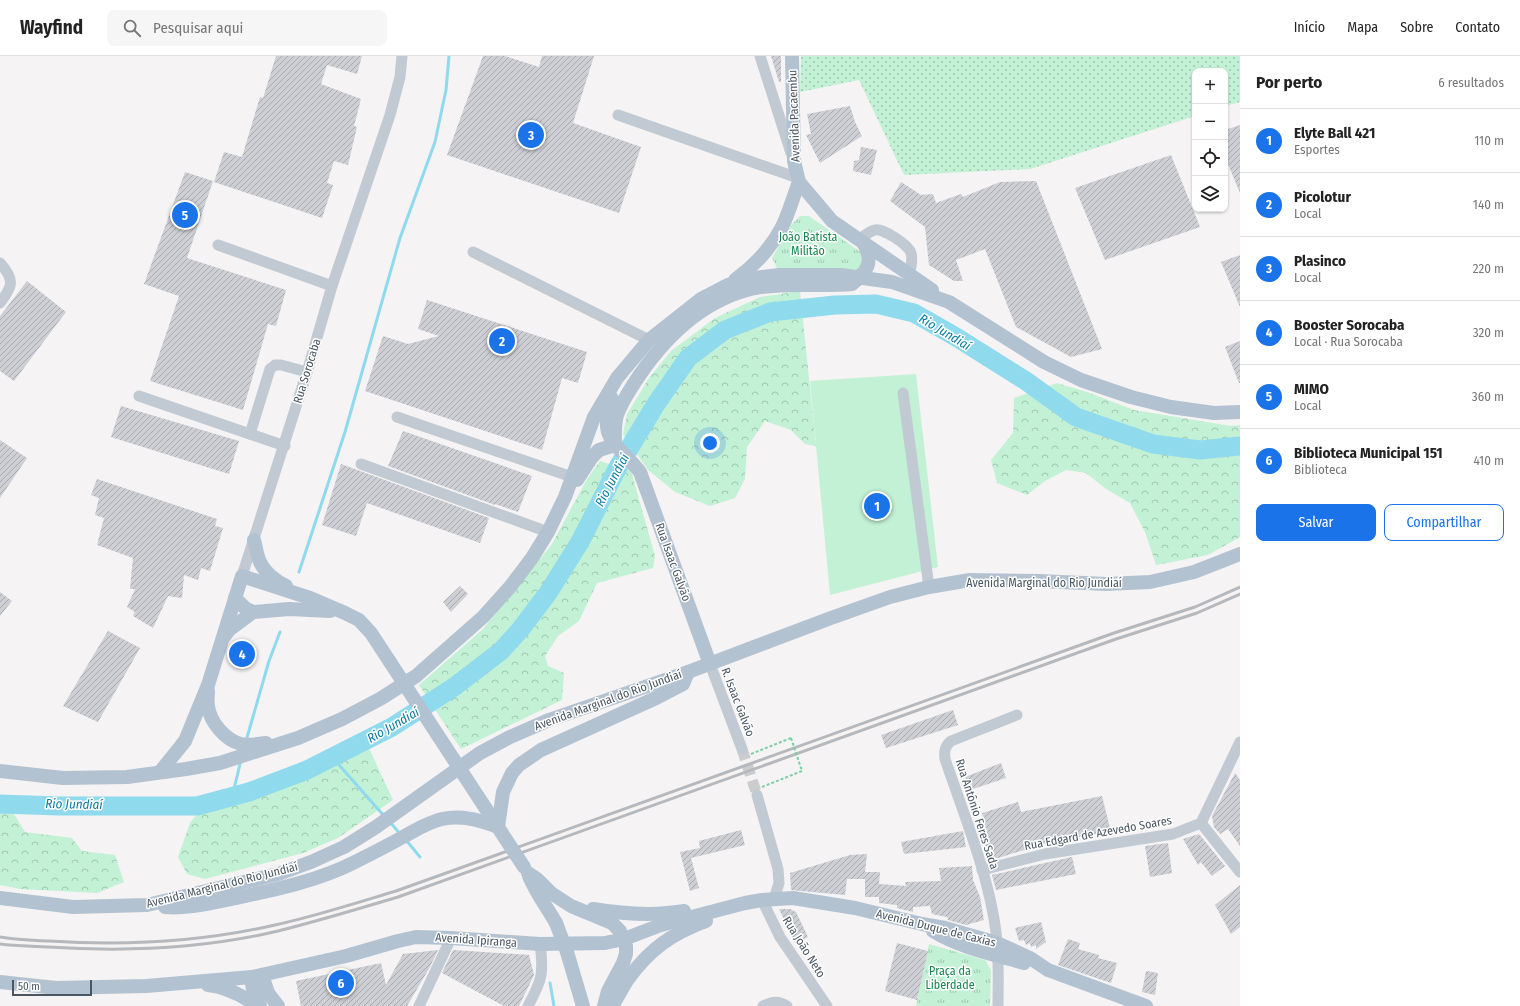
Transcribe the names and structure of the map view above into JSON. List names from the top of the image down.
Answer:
{
  "streets": {
    "main road": [
      "Avenida Pacaembu",
      "Rua Sorocaba",
      "Rua Isaac Galvão",
      "Avenida Marginal do Rio Jundiaí",
      "Avenida Duque de Caxias",
      "Avenida Ipiranga"
    ],
    "street": [
      "R. Isaac Galvão",
      "Rua Antônio Feres Sada",
      "Rua Edgard de Azevedo Soares",
      "Rua João Neto"
    ]
  },
  "crossings": [
    ["Rua Isaac Galvão", "Avenida Marginal do Rio Jundiaí"],
    ["Rua Isaac Galvão", "R. Isaac Galvão"],
    ["Avenida Marginal do Rio Jundiaí", "R. Isaac Galvão"],
    ["Rua Antônio Feres Sada", "Rua Edgard de Azevedo Soares"],
    ["Rua Antônio Feres Sada", "Avenida Duque de Caxias"],
    ["Avenida Duque de Caxias", "Avenida Ipiranga"],
    ["Avenida Duque de Caxias", "Rua João Neto"],
    ["Avenida Ipiranga", "Rua João Neto"]
  ],
  "water": ["Rio Jundiaí"],
  "parks": ["João Batista Militão", "Praça da Liberdade"],
  "scale_bar": "50 m",
  "page": {
    "header": "Wayfind",
    "search": "Pesquisar aqui",
    "nav": [
      "Início",
      "Mapa",
      "Sobre",
      "Contato"
    ],
    "heading": ["Por perto", "6 resultados"],
    "map_buttons": ["+", "−"],
    "list": [
      {
        "mark": "1",
        "name": "Elyte Ball 421",
        "note": "Esportes",
        "value": "110 m"
      },
      {
        "mark": "2",
        "name": "Picolotur",
        "note": "Local",
        "value": "140 m"
      },
      {
        "mark": "3",
        "name": "Plasinco",
        "note": "Local",
        "value": "220 m"
      },
      {
        "mark": "4",
        "name": "Booster Sorocaba",
        "note": "Local · Rua Sorocaba",
        "value": "320 m"
      },
      {
        "mark": "5",
        "name": "MIMO",
        "note": "Local",
        "value": "360 m"
      },
      {
        "mark": "6",
        "name": "Biblioteca Municipal 151",
        "note": "Biblioteca",
        "value": "410 m"
      }
    ],
    "pins": [
      "3",
      "5",
      "2",
      "1",
      "4",
      "6"
    ],
    "buttons": ["Salvar", "Compartilhar"],
    "scale": "50 m"
  }
}
